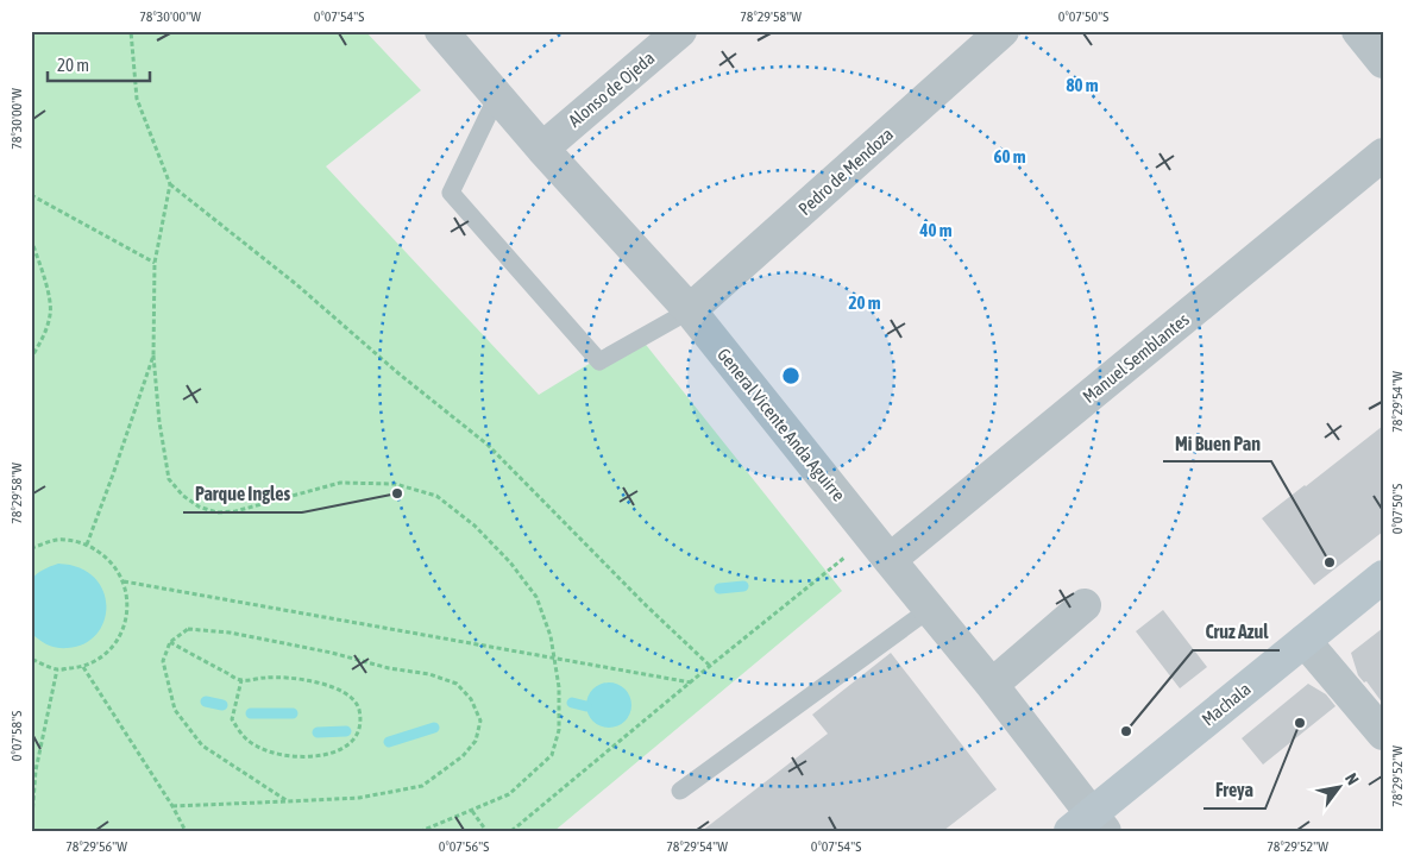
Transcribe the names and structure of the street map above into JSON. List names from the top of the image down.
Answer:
{
  "streets": {
    "main road": ["Machala"],
    "street": [
      "Alonso de Ojeda",
      "Pedro de Mendoza",
      "Manuel Semblantes",
      "General Vicente Anda Aguirre"
    ]
  },
  "crossings": [
    ["Alonso de Ojeda", "General Vicente Anda Aguirre"],
    ["Pedro de Mendoza", "General Vicente Anda Aguirre"],
    ["Manuel Semblantes", "General Vicente Anda Aguirre"],
    ["General Vicente Anda Aguirre", "Machala"]
  ],
  "places": [
    "Parque Ingles",
    "Mi Buen Pan",
    "Freya",
    "Cruz Azul"
  ],
  "scale_bar": "20 m",
  "north": "top right",
  "coordinates": [
    "78°30'00\"W",
    "0°07'54\"S",
    "78°29'58\"W",
    "0°07'50\"S",
    "78°29'54\"W",
    "0°07'58\"S",
    "78°29'52\"W",
    "78°29'56\"W",
    "0°07'56\"S"
  ],
  "rings": [
    "80 m",
    "60 m",
    "40 m",
    "20 m"
  ]
}
